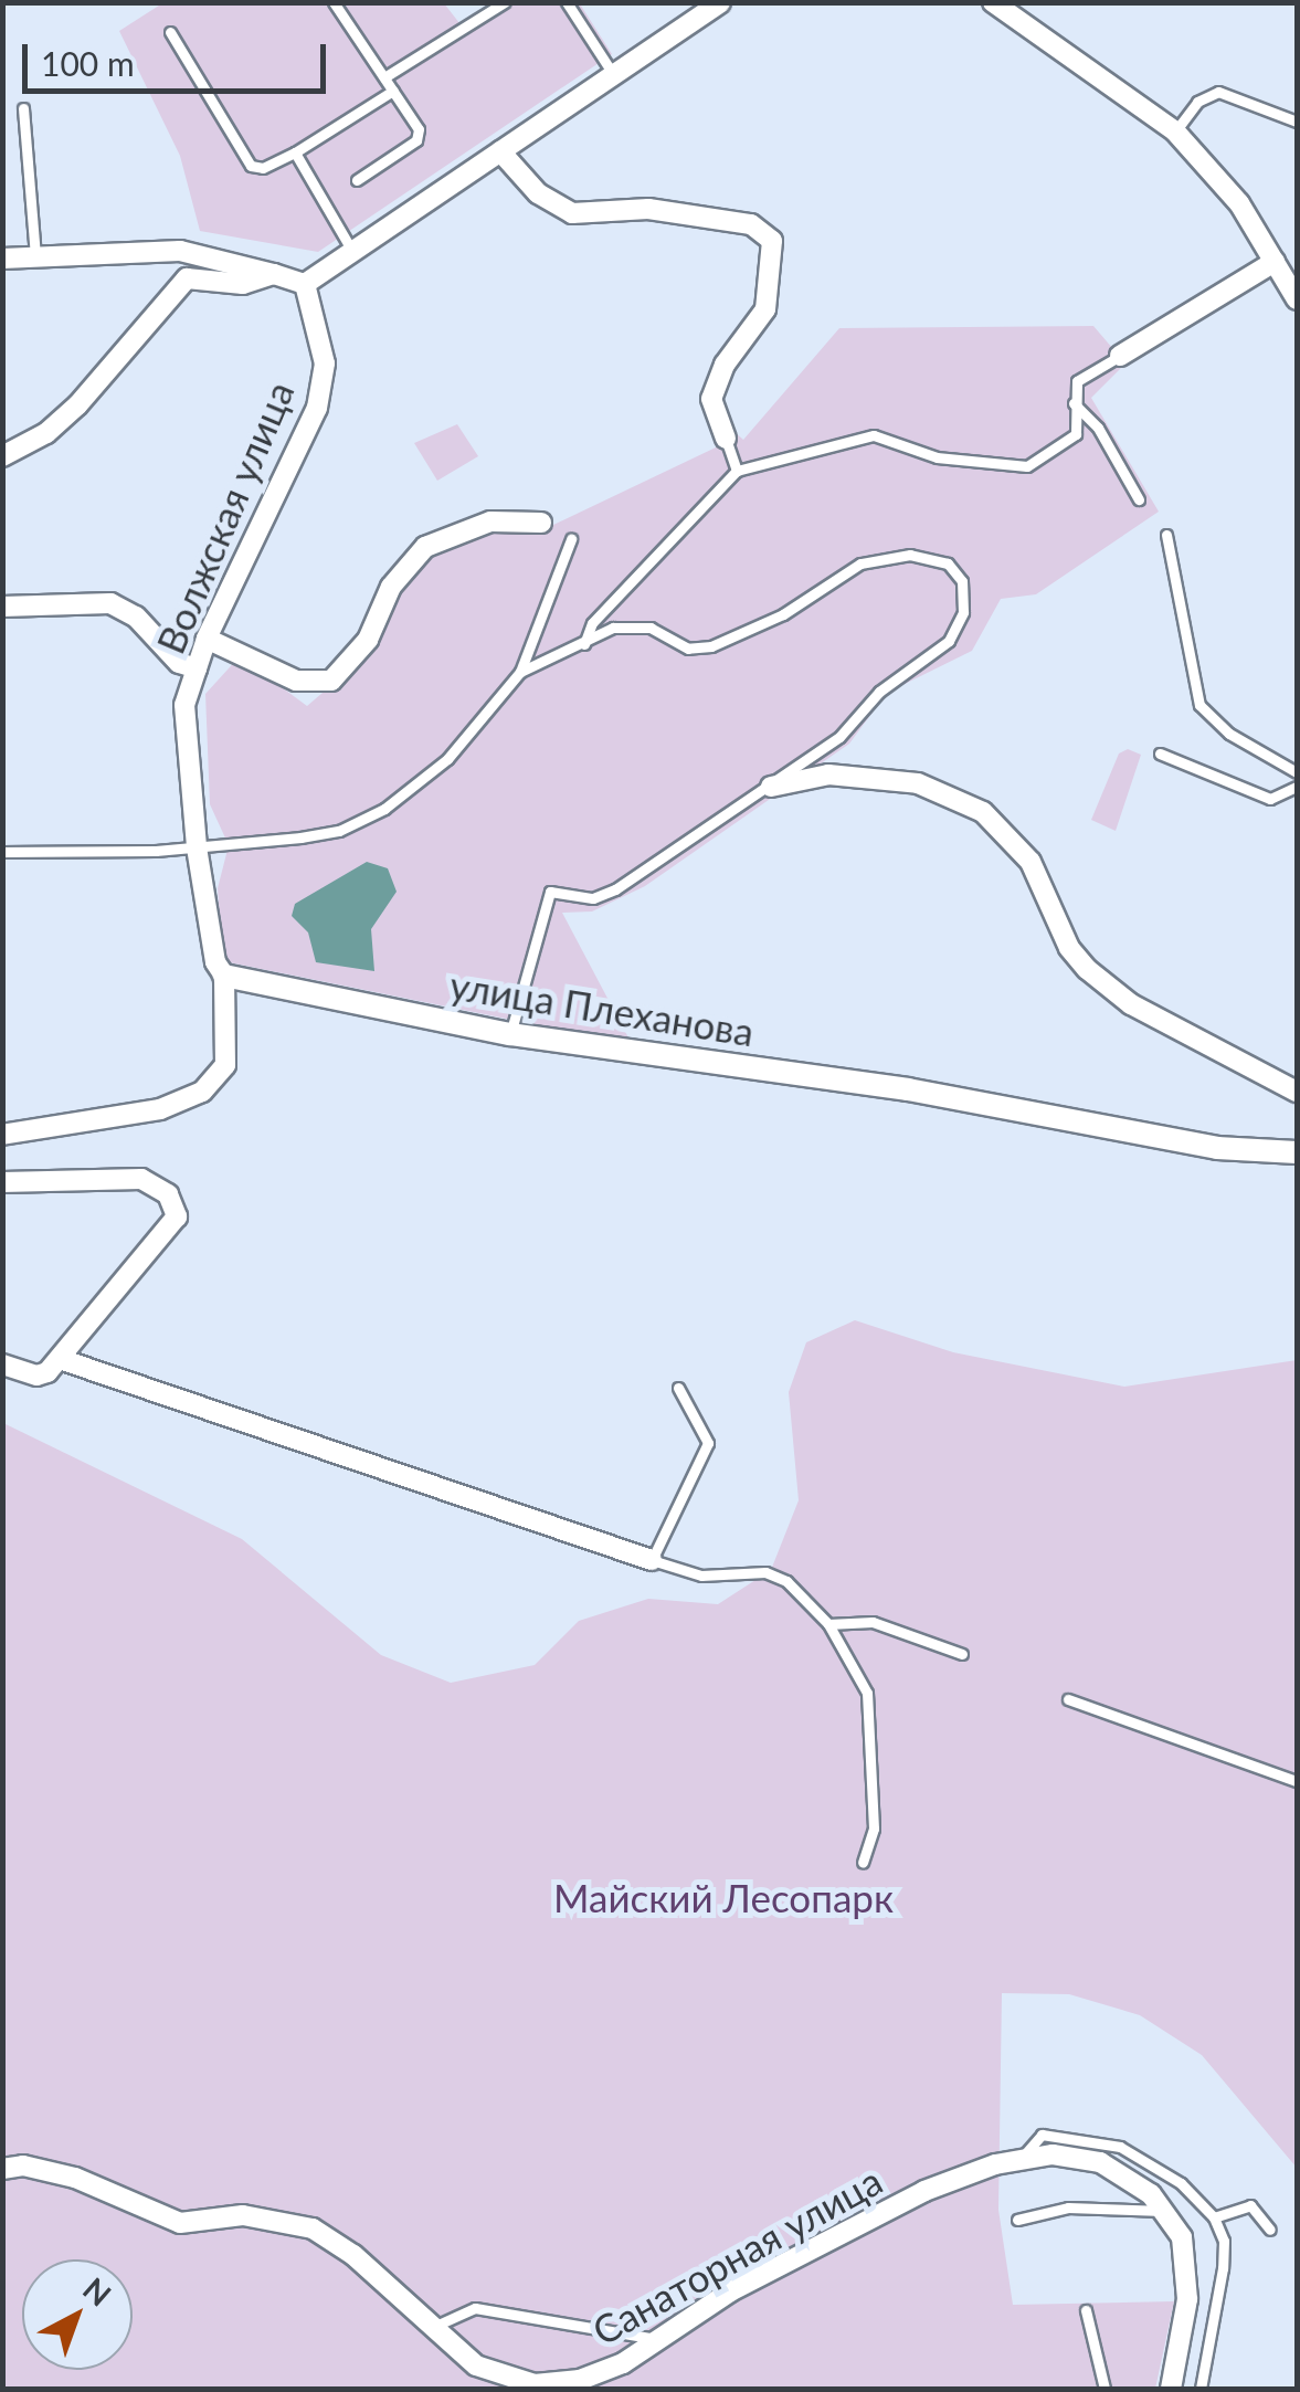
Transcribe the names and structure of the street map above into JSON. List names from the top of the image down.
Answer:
{
  "streets": {
    "street": ["Волжская улица", "улица Плеханова", "Санаторная улица"]
  },
  "crossings": [
    ["Волжская улица", "улица Плеханова"]
  ],
  "parks": ["Майский Лесопарк"],
  "scale_bar": "100 m",
  "north": "top right"
}
